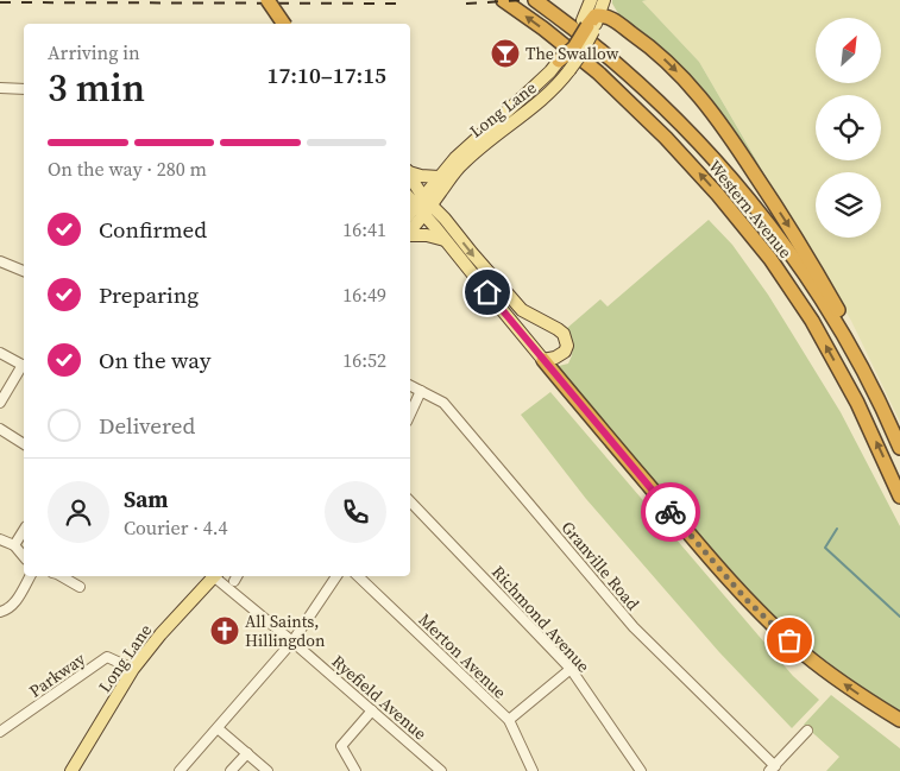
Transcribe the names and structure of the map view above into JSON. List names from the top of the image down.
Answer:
{
  "streets": {
    "highway": ["Western Avenue"],
    "main road": ["Long Lane"],
    "street": [
      "Granville Road",
      "Richmond Avenue",
      "Merton Avenue",
      "Parkway",
      "Ryefield Avenue"
    ]
  },
  "crossings": [
    ["Long Lane", "Parkway"]
  ],
  "places": {
    "bar": ["The Swallow"],
    "church": ["All Saints, Hillingdon"]
  },
  "north": "top right",
  "page": {
    "heading": ["3 min", "Arriving in", "17:10–17:15"],
    "panel": ["Sam", "Courier · 4.4"],
    "bar": "On the way · 280 m",
    "list": [
      ["Confirmed", "16:41"],
      ["Preparing", "16:49"],
      ["On the way", "16:52"],
      "Delivered"
    ]
  }
}
